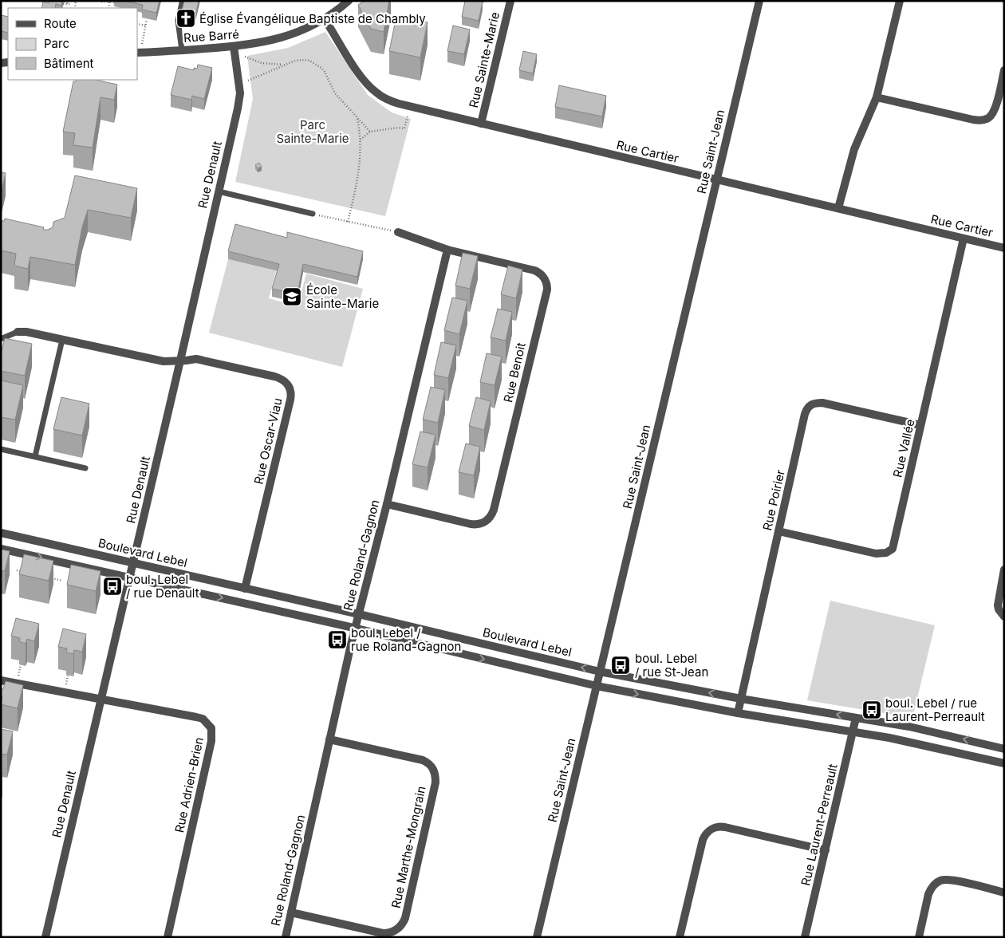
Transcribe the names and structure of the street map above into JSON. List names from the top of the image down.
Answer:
{
  "streets": {
    "street": [
      "Rue Barré",
      "Rue Sainte-Marie",
      "Rue Cartier",
      "Rue Saint-Jean",
      "Rue Denault",
      "Rue Benoit",
      "Rue Oscar-Viau",
      "Rue Vallée",
      "Rue Poirier",
      "Boulevard Lebel",
      "Rue Roland-Gagnon",
      "Rue Adrien-Brien",
      "Rue Laurent-Perreault",
      "Rue Marthe-Mongrain"
    ]
  },
  "crossings": [
    ["Rue Barré", "Rue Cartier"],
    ["Rue Barré", "Rue Denault"],
    ["Rue Sainte-Marie", "Rue Cartier"],
    ["Rue Cartier", "Rue Saint-Jean"],
    ["Rue Cartier", "Rue Vallée"],
    ["Rue Saint-Jean", "Boulevard Lebel"],
    ["Rue Denault", "Rue Oscar-Viau"],
    ["Rue Denault", "Boulevard Lebel"],
    ["Rue Denault", "Rue Adrien-Brien"],
    ["Rue Benoit", "Rue Roland-Gagnon"],
    ["Rue Oscar-Viau", "Boulevard Lebel"],
    ["Rue Vallée", "Rue Poirier"],
    ["Rue Poirier", "Boulevard Lebel"],
    ["Boulevard Lebel", "Rue Roland-Gagnon"],
    ["Boulevard Lebel", "Rue Laurent-Perreault"],
    ["Rue Roland-Gagnon", "Rue Marthe-Mongrain"]
  ],
  "parks": ["Parc Sainte-Marie"],
  "places": {
    "church": ["Église Évangélique Baptiste de Chambly"],
    "school or university": ["École Sainte-Marie"],
    "bus stop": [
      "boul. Lebel / rue Denault",
      "boul. Lebel / rue Roland-Gagnon",
      "boul. Lebel / rue St-Jean",
      "boul. Lebel / rue Laurent-Perreault"
    ]
  },
  "legend": ["Route", "Parc", "Bâtiment"]
}
